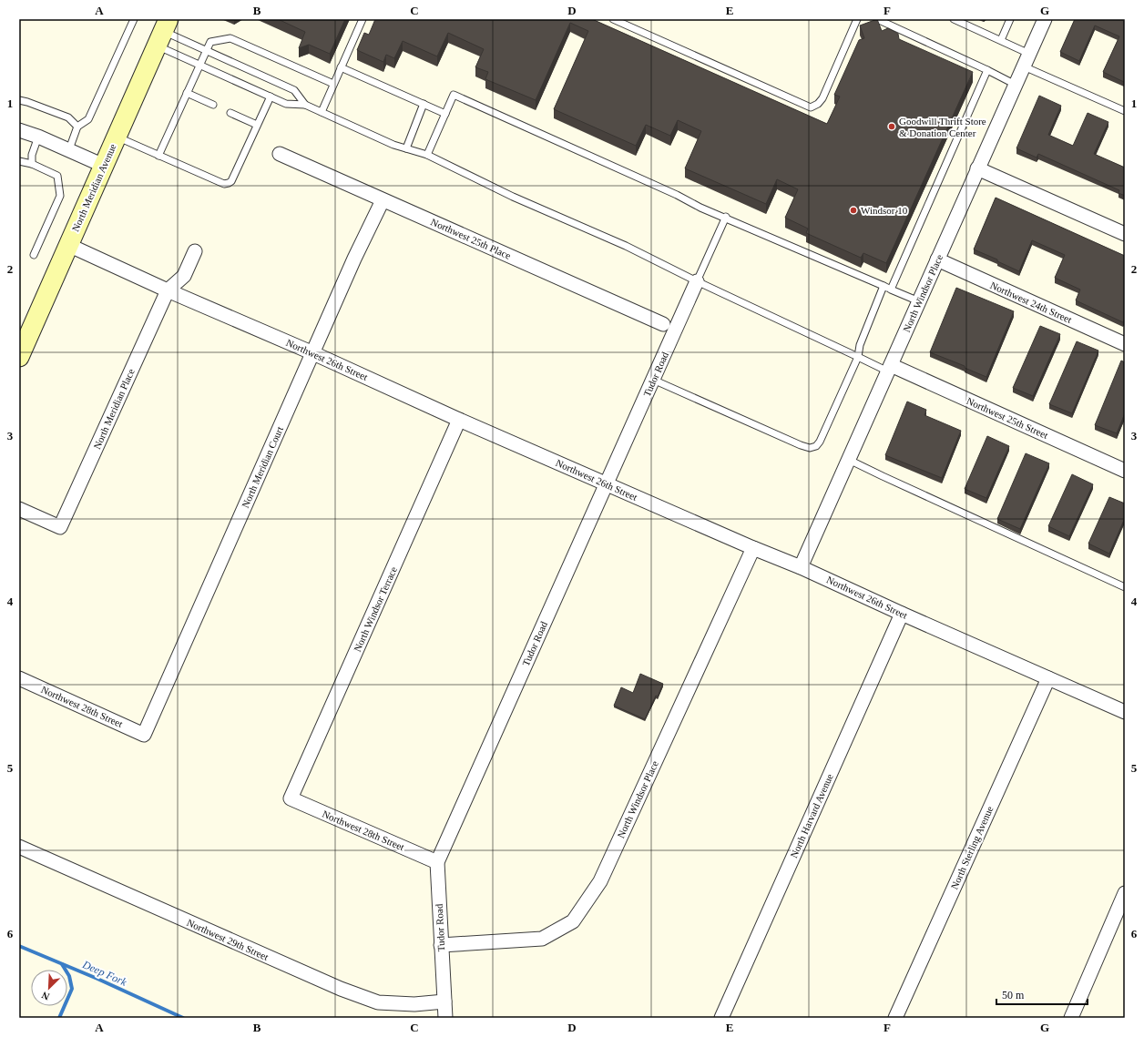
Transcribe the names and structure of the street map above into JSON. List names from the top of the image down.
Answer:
{
  "streets": {
    "main road": ["North Meridian Avenue"],
    "street": [
      "Northwest 25th Place",
      "North Windsor Place",
      "Northwest 24th Street",
      "Northwest 26th Street",
      "Tudor Road",
      "North Meridian Place",
      "Northwest 25th Street",
      "North Meridian Court",
      "North Windsor Terrace",
      "Northwest 28th Street",
      "North Harvard Avenue",
      "North Sterling Avenue",
      "Northwest 29th Street"
    ]
  },
  "crossings": [
    ["North Meridian Avenue", "Northwest 26th Street"],
    ["Northwest 25th Place", "North Meridian Court"],
    ["North Windsor Place", "Northwest 24th Street"],
    ["North Windsor Place", "Northwest 26th Street"],
    ["North Windsor Place", "Tudor Road"],
    ["North Windsor Place", "Northwest 25th Street"],
    ["Northwest 26th Street", "Tudor Road"],
    ["Northwest 26th Street", "North Meridian Place"],
    ["Northwest 26th Street", "North Meridian Court"],
    ["Northwest 26th Street", "North Windsor Terrace"],
    ["Northwest 26th Street", "North Harvard Avenue"],
    ["Northwest 26th Street", "North Sterling Avenue"],
    ["Tudor Road", "Northwest 28th Street"],
    ["Tudor Road", "Northwest 29th Street"],
    ["North Meridian Court", "Northwest 28th Street"],
    ["North Windsor Terrace", "Northwest 28th Street"]
  ],
  "water": ["Deep Fork"],
  "places": ["Goodwill Thrift Store & Donation Center", "Windsor 10"],
  "scale_bar": "50 m",
  "north": "bottom left",
  "grid": {
    "columns": [
      "A",
      "B",
      "C",
      "D",
      "E",
      "F",
      "G"
    ],
    "rows": [
      "1",
      "2",
      "3",
      "4",
      "5",
      "6"
    ]
  }
}
